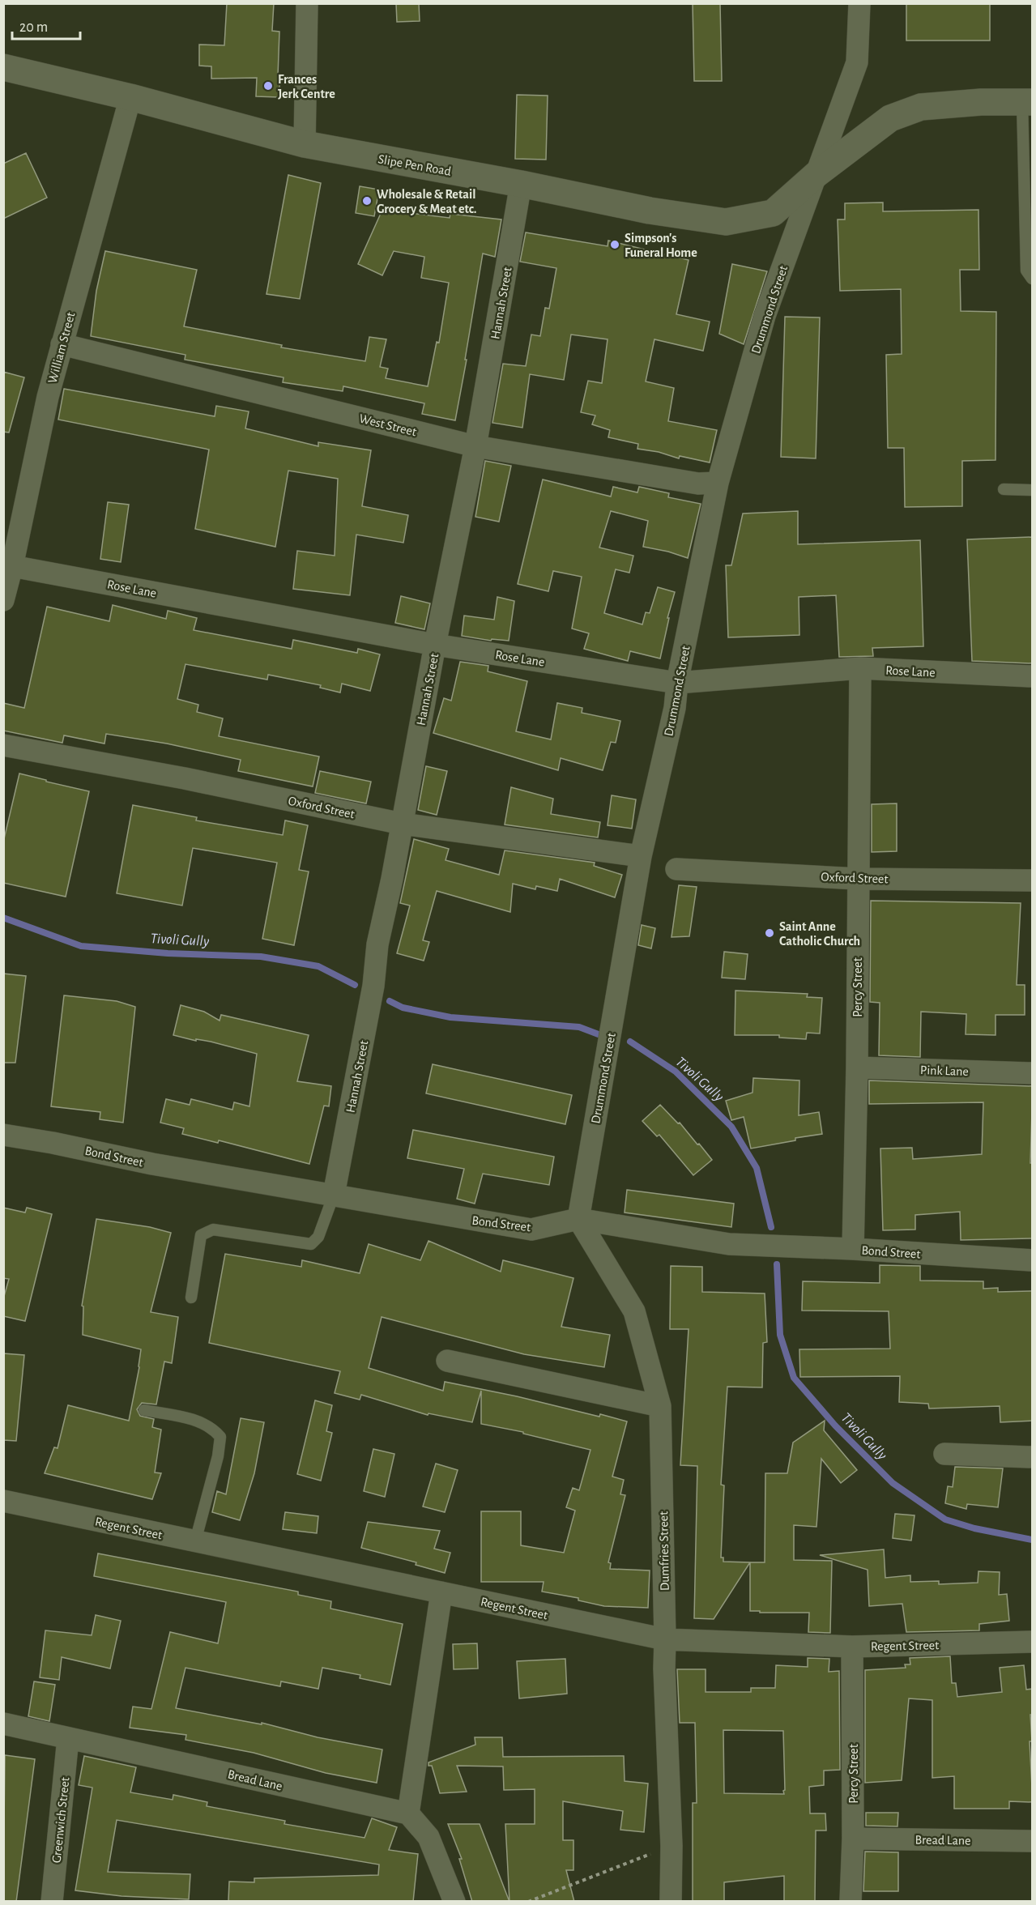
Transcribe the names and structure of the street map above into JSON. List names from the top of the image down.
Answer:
{
  "streets": {
    "street": [
      "Slipe Pen Road",
      "Hannah Street",
      "Drummond Street",
      "William Street",
      "West Street",
      "Rose Lane",
      "Oxford Street",
      "Percy Street",
      "Pink Lane",
      "Bond Street",
      "Regent Street",
      "Dumfries Street",
      "Bread Lane",
      "Greenwich Street"
    ]
  },
  "crossings": [
    ["Slipe Pen Road", "Hannah Street"],
    ["Slipe Pen Road", "Drummond Street"],
    ["Slipe Pen Road", "William Street"],
    ["Hannah Street", "West Street"],
    ["Hannah Street", "Rose Lane"],
    ["Hannah Street", "Oxford Street"],
    ["Hannah Street", "Bond Street"],
    ["Drummond Street", "West Street"],
    ["Drummond Street", "Rose Lane"],
    ["Drummond Street", "Oxford Street"],
    ["Drummond Street", "Bond Street"],
    ["Drummond Street", "Dumfries Street"],
    ["William Street", "West Street"],
    ["William Street", "Rose Lane"],
    ["Rose Lane", "Percy Street"],
    ["Oxford Street", "Percy Street"],
    ["Percy Street", "Pink Lane"],
    ["Percy Street", "Bond Street"],
    ["Percy Street", "Regent Street"],
    ["Percy Street", "Bread Lane"],
    ["Bond Street", "Dumfries Street"],
    ["Regent Street", "Dumfries Street"],
    ["Bread Lane", "Greenwich Street"]
  ],
  "water": ["Tivoli Gully"],
  "places": [
    "Frances Jerk Centre",
    "Wholesale & Retail Grocery & Meat etc.",
    "Simpson's Funeral Home",
    "Saint Anne Catholic Church"
  ],
  "scale_bar": "20 m"
}
